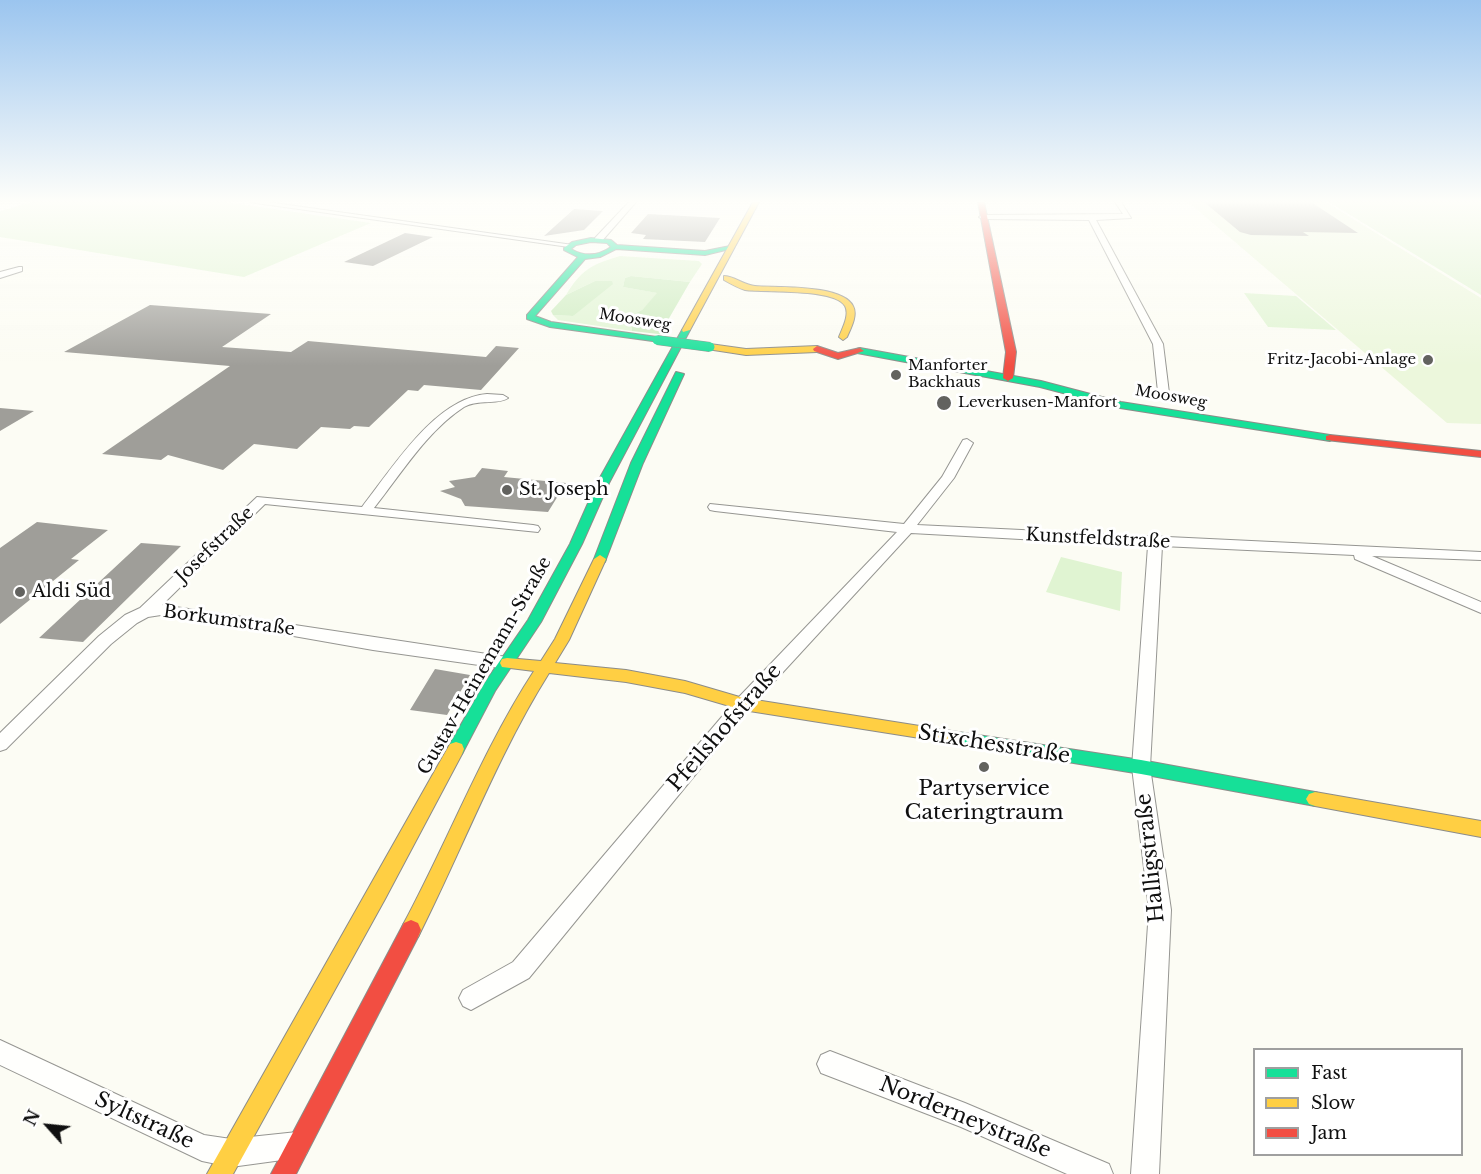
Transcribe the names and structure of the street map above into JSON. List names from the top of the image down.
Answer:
{
  "streets": {
    "street": [
      "Moosweg",
      "Kunstfeldstraße",
      "Josefstraße",
      "Borkumstraße",
      "Gustav-Heinemann-Straße",
      "Pfeilshofstraße",
      "Stixchesstraße",
      "Halligstraße",
      "Norderneystraße",
      "Syltstraße"
    ]
  },
  "crossings": [
    ["Kunstfeldstraße", "Pfeilshofstraße"],
    ["Kunstfeldstraße", "Halligstraße"],
    ["Josefstraße", "Borkumstraße"],
    ["Borkumstraße", "Gustav-Heinemann-Straße"],
    ["Borkumstraße", "Stixchesstraße"],
    ["Gustav-Heinemann-Straße", "Stixchesstraße"],
    ["Gustav-Heinemann-Straße", "Syltstraße"],
    ["Pfeilshofstraße", "Stixchesstraße"],
    ["Stixchesstraße", "Halligstraße"]
  ],
  "places": [
    "Fritz-Jacobi-Anlage",
    "Manforter Backhaus",
    "Leverkusen-Manfort",
    "St. Joseph",
    "Aldi Süd",
    "Partyservice Cateringtraum"
  ],
  "legend": ["Fast", "Slow", "Jam"],
  "north": "top left"
}
